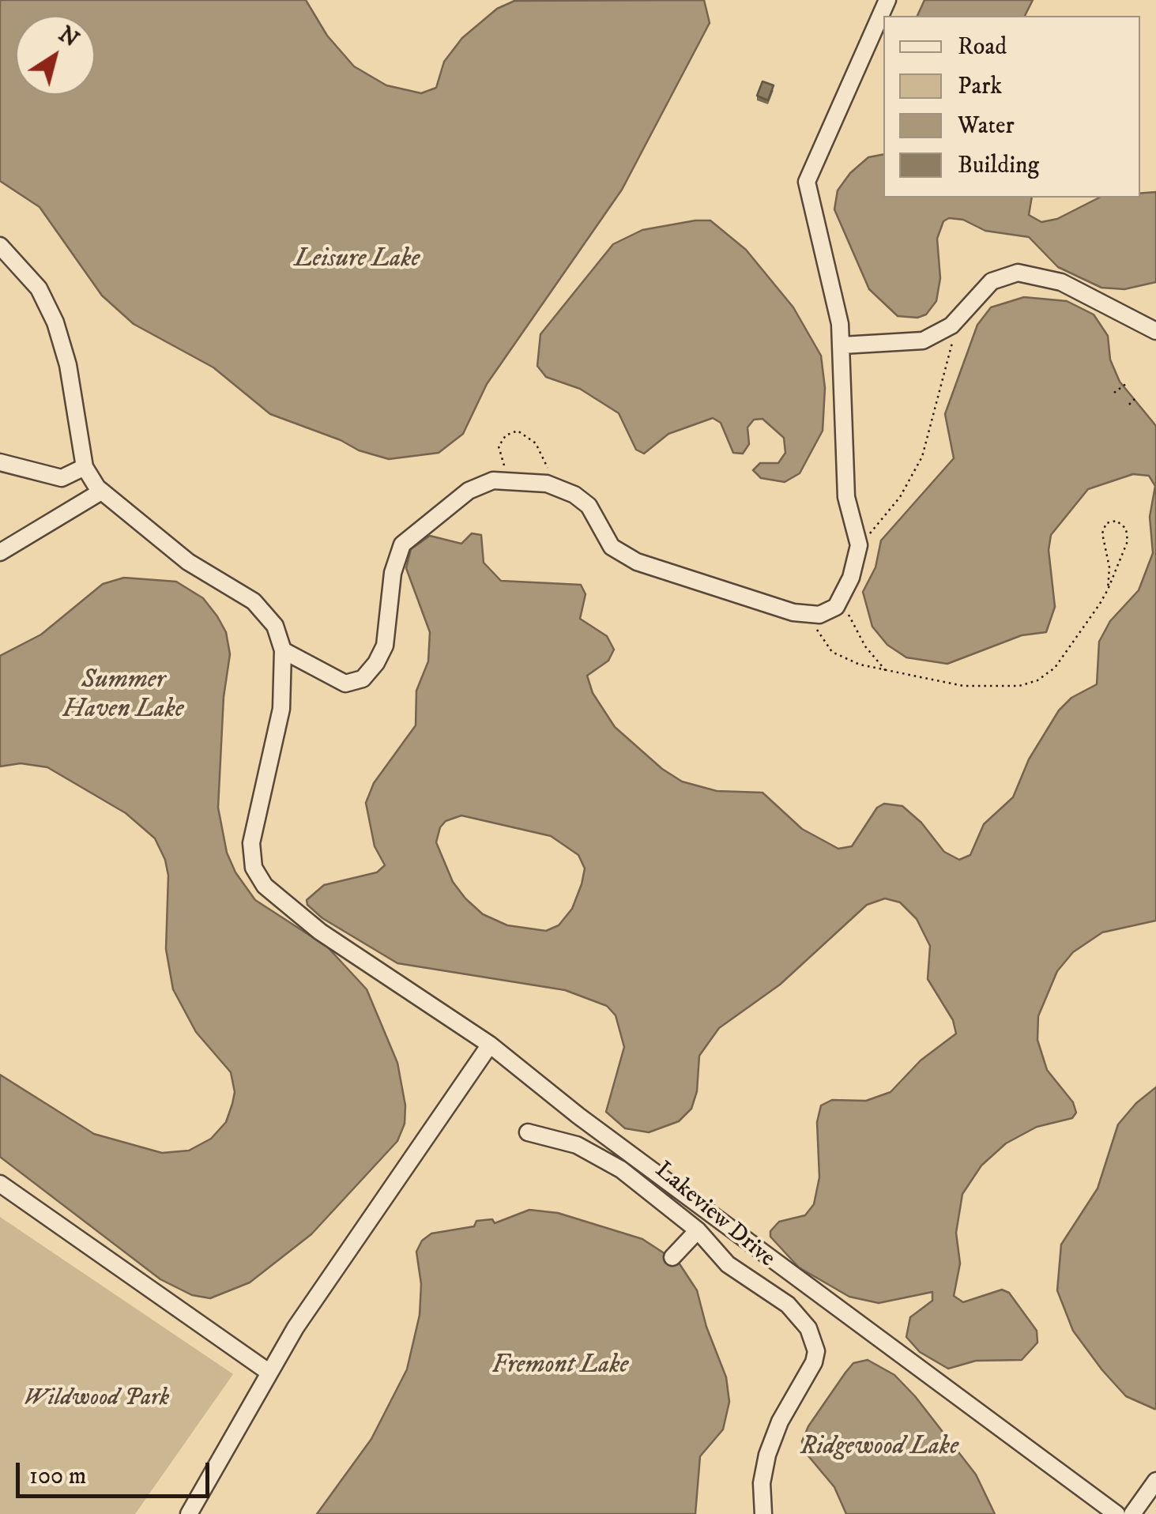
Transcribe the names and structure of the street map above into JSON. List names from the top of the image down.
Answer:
{
  "streets": {
    "street": ["Lakeview Drive"]
  },
  "water": [
    "Leisure Lake",
    "Summer Haven Lake",
    "Fremont Lake",
    "Ridgewood Lake"
  ],
  "parks": ["Wildwood Park"],
  "legend": [
    "Road",
    "Park",
    "Water",
    "Building"
  ],
  "scale_bar": "100 m",
  "north": "top right"
}
